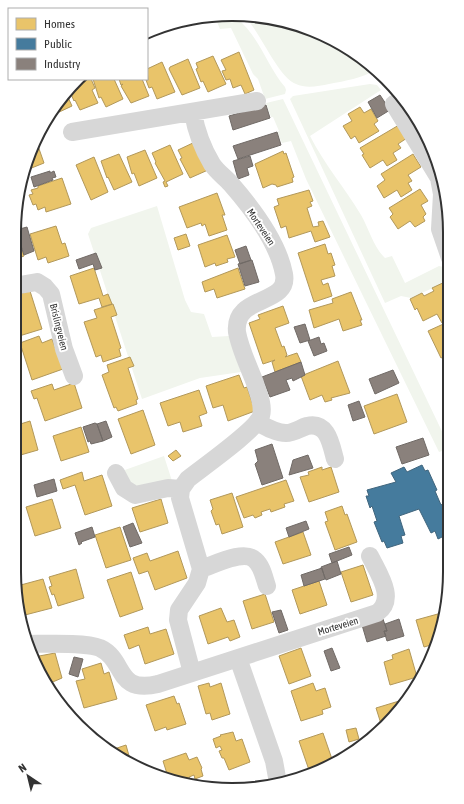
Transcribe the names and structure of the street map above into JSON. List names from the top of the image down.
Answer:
{
  "streets": {
    "street": ["Morteveien", "Brislingveien"]
  },
  "legend": ["Homes", "Public", "Industry"],
  "north": "top left"
}
